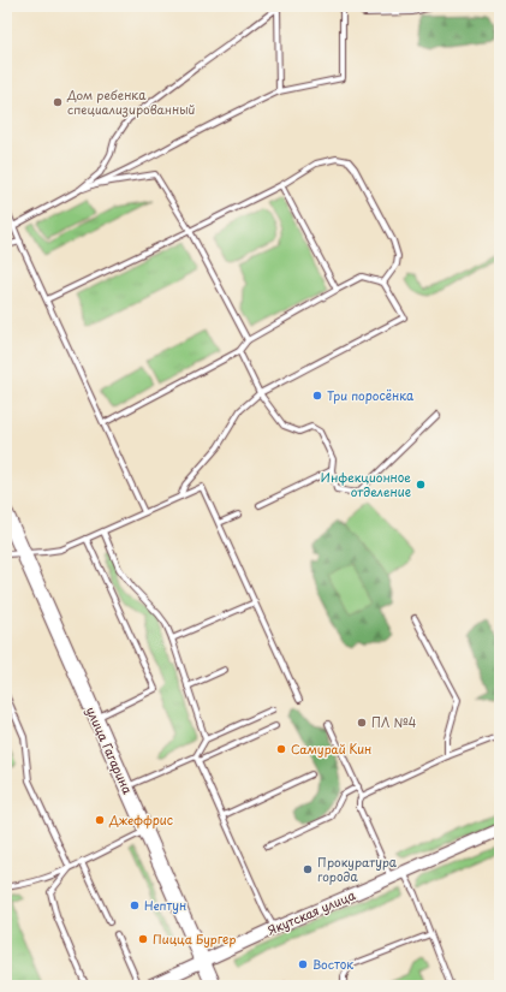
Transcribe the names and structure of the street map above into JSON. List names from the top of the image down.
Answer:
{
  "streets": {
    "main road": ["улица Гагарина"],
    "street": ["Якутская улица"]
  },
  "crossings": [
    ["улица Гагарина", "Якутская улица"]
  ],
  "places": [
    "Дом ребенка специализированный",
    "Три поросёнка",
    "Инфекционное отделение",
    "ПЛ №4",
    "Самурай Кин",
    "Джеффрис",
    "Прокуратура города",
    "Нептун",
    "Пицца Бургер",
    "Восток"
  ]
}
